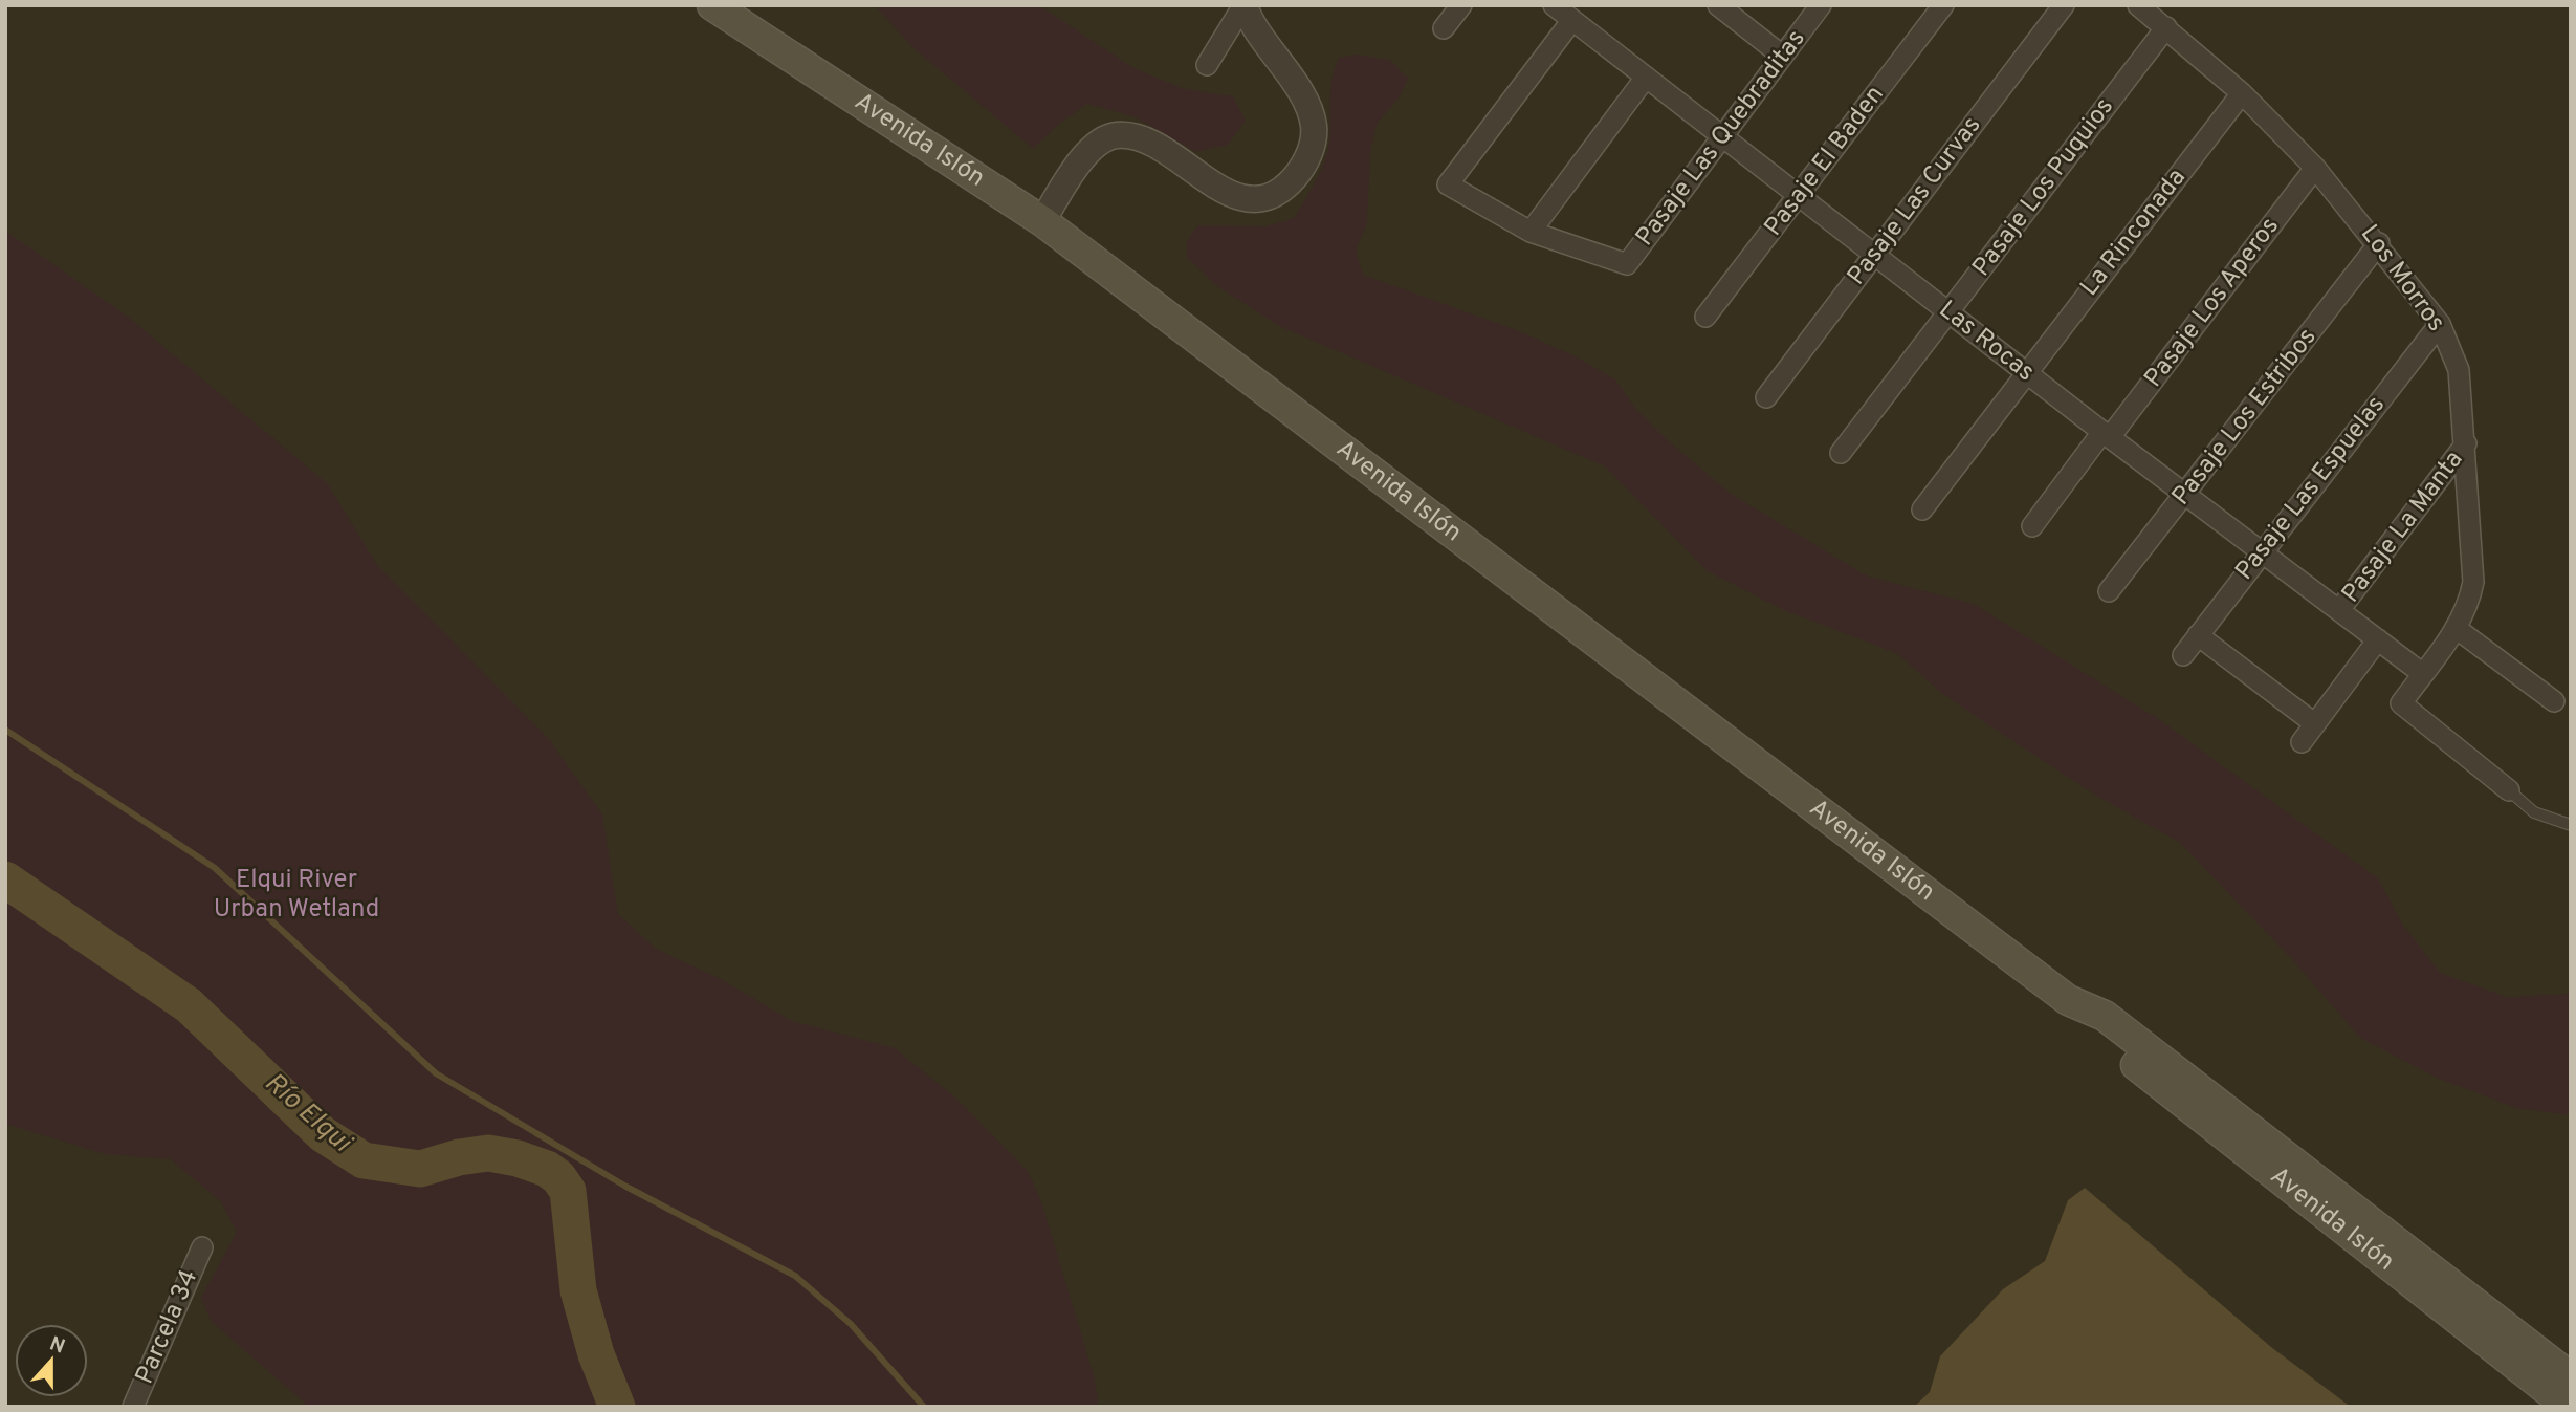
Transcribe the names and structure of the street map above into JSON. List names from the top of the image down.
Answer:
{
  "streets": {
    "main road": ["Avenida Islón"],
    "street": [
      "Pasaje Las Quebraditas",
      "Pasaje El Baden",
      "Pasaje Los Puquios",
      "Pasaje Las Curvas",
      "La Rinconada",
      "Los Morros",
      "Pasaje Los Aperos",
      "Las Rocas",
      "Pasaje Los Estribos",
      "Pasaje Las Espuelas",
      "Pasaje La Manta",
      "Parcela 34"
    ]
  },
  "crossings": [
    ["Pasaje Las Quebraditas", "Las Rocas"],
    ["Pasaje El Baden", "Las Rocas"],
    ["Pasaje Los Puquios", "Los Morros"],
    ["Pasaje Los Puquios", "Las Rocas"],
    ["Pasaje Las Curvas", "Las Rocas"],
    ["La Rinconada", "Los Morros"],
    ["La Rinconada", "Las Rocas"],
    ["Los Morros", "Pasaje Los Aperos"],
    ["Los Morros", "Las Rocas"],
    ["Los Morros", "Pasaje Los Estribos"],
    ["Los Morros", "Pasaje Las Espuelas"],
    ["Los Morros", "Pasaje La Manta"],
    ["Pasaje Los Aperos", "Las Rocas"],
    ["Las Rocas", "Pasaje Los Estribos"],
    ["Las Rocas", "Pasaje Las Espuelas"],
    ["Las Rocas", "Pasaje La Manta"]
  ],
  "water": ["Río Elqui"],
  "parks": ["Elqui River Urban Wetland"],
  "north": "top"
}
